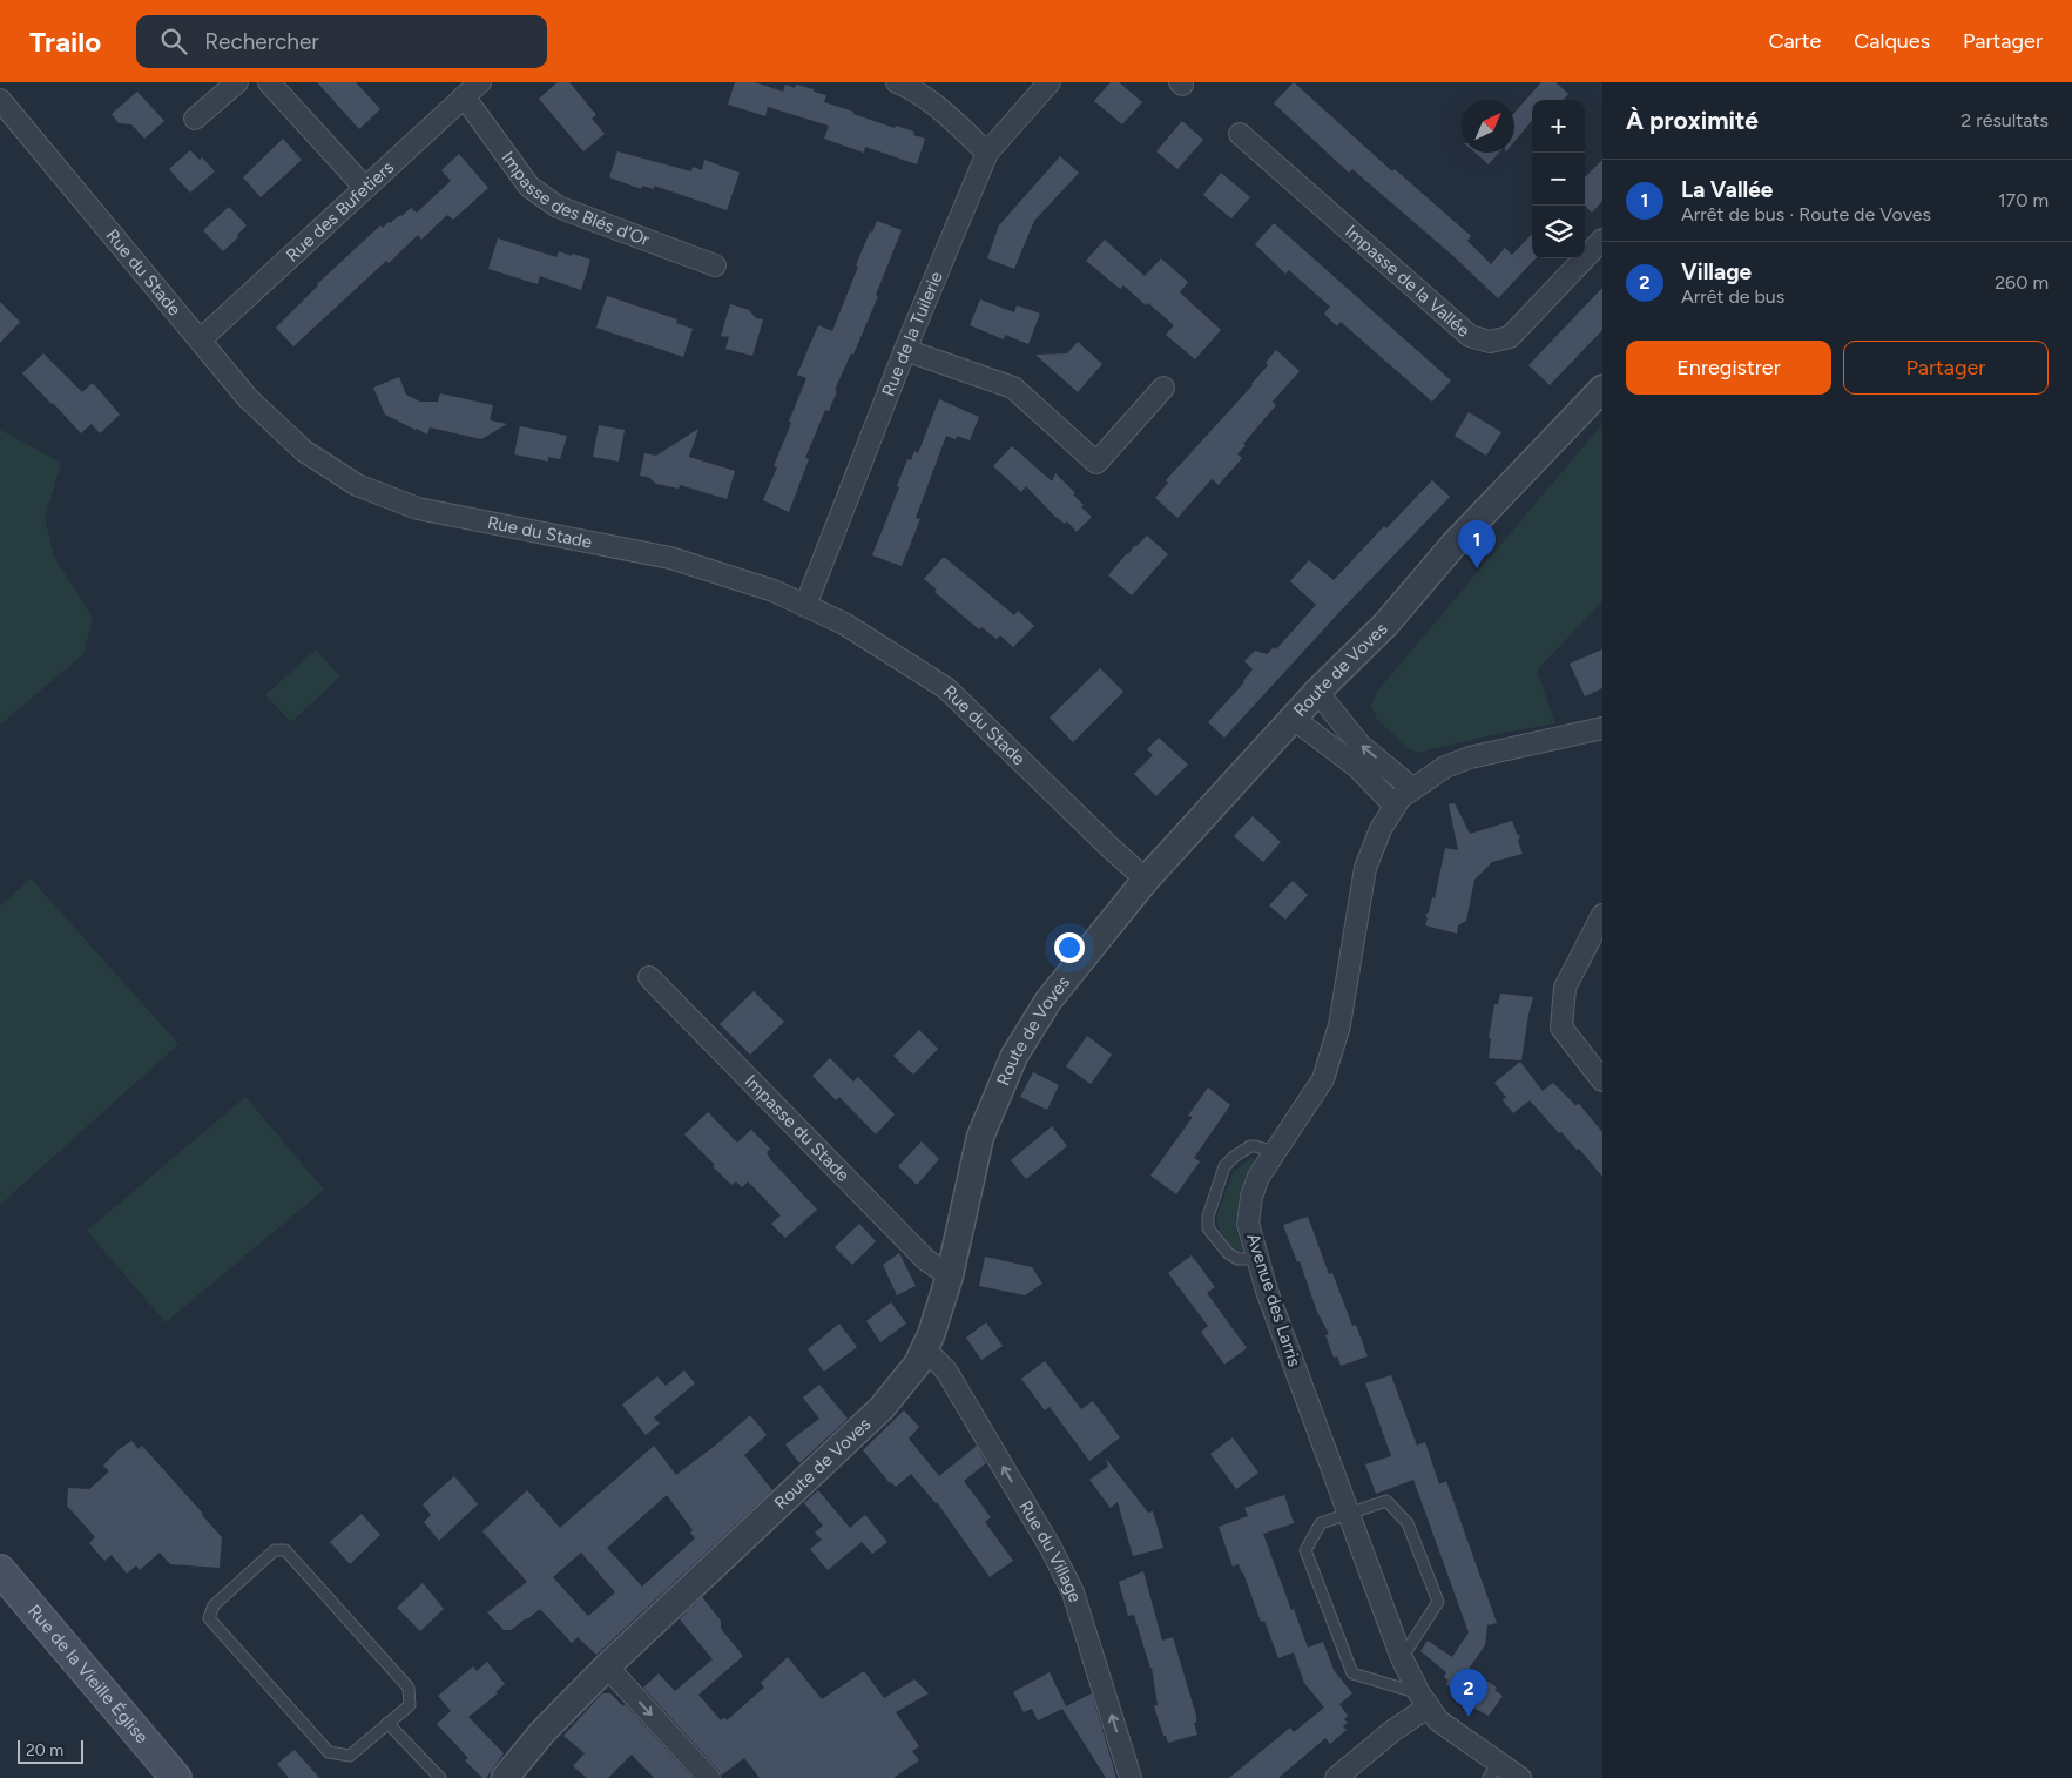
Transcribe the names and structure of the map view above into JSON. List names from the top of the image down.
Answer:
{
  "streets": {
    "main road": ["Rue de la Vieille Église"],
    "street": [
      "Impasse des Blés d'Or",
      "Rue des Bufetiers",
      "Rue du Stade",
      "Impasse de la Vallée",
      "Rue de la Tuilerie",
      "Route de Voves",
      "Impasse du Stade",
      "Avenue des Larris",
      "Rue du Village"
    ]
  },
  "crossings": [
    ["Impasse des Blés d'Or", "Rue des Bufetiers"],
    ["Rue des Bufetiers", "Rue du Stade"],
    ["Rue du Stade", "Rue de la Tuilerie"],
    ["Rue du Stade", "Route de Voves"],
    ["Route de Voves", "Impasse du Stade"],
    ["Route de Voves", "Rue du Village"]
  ],
  "one_way": ["Rue du Village"],
  "scale_bar": "20 m",
  "north": "top right",
  "page": {
    "header": "Trailo",
    "search": "Rechercher",
    "nav": ["Carte", "Calques", "Partager"],
    "heading": ["À proximité", "2 résultats"],
    "map_buttons": ["+", "−"],
    "list": [
      {
        "mark": "1",
        "name": "La Vallée",
        "note": "Arrêt de bus · Route de Voves",
        "value": "170 m"
      },
      {
        "mark": "2",
        "name": "Village",
        "note": "Arrêt de bus",
        "value": "260 m"
      }
    ],
    "buttons": ["Enregistrer", "Partager"],
    "pins": ["1", "2"],
    "scale": "20 m"
  }
}
